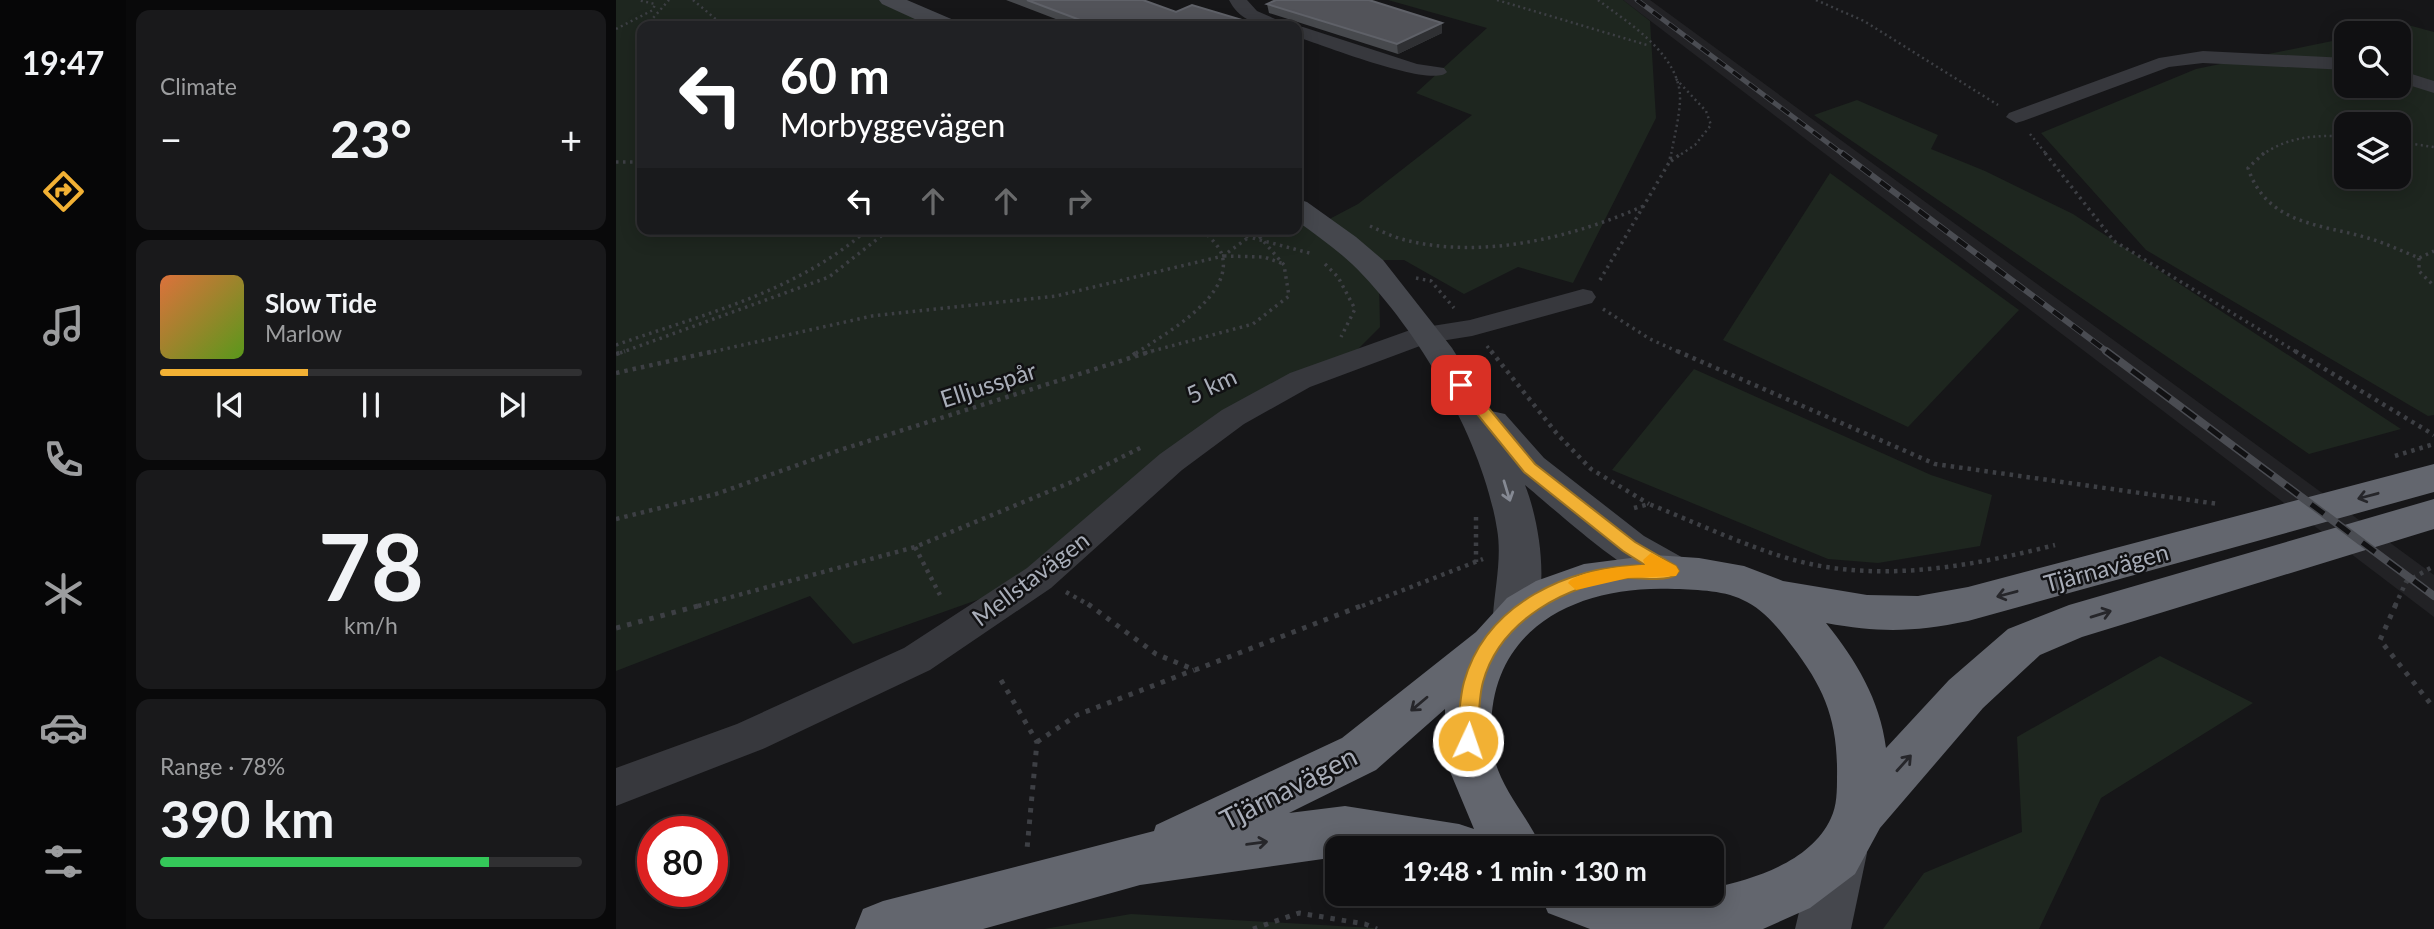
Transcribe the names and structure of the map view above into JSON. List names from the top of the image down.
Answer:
{
  "streets": {
    "highway": ["Tjärnavägen"],
    "street": ["Mellstavägen"],
    "path": ["Elljusspår"]
  },
  "page": {
    "tabs": "19:47",
    "tile": [
      "Climate",
      ["78", "km/h"],
      ["Range · 78%", "390 km"]
    ],
    "turn": ["60 m", "Morbyggevägen"],
    "heat": ["−", "23°", "+"],
    "song": ["Slow Tide", "Marlow"],
    "limit": "80",
    "trip": "19:48 · 1 min · 130 m"
  }
}
